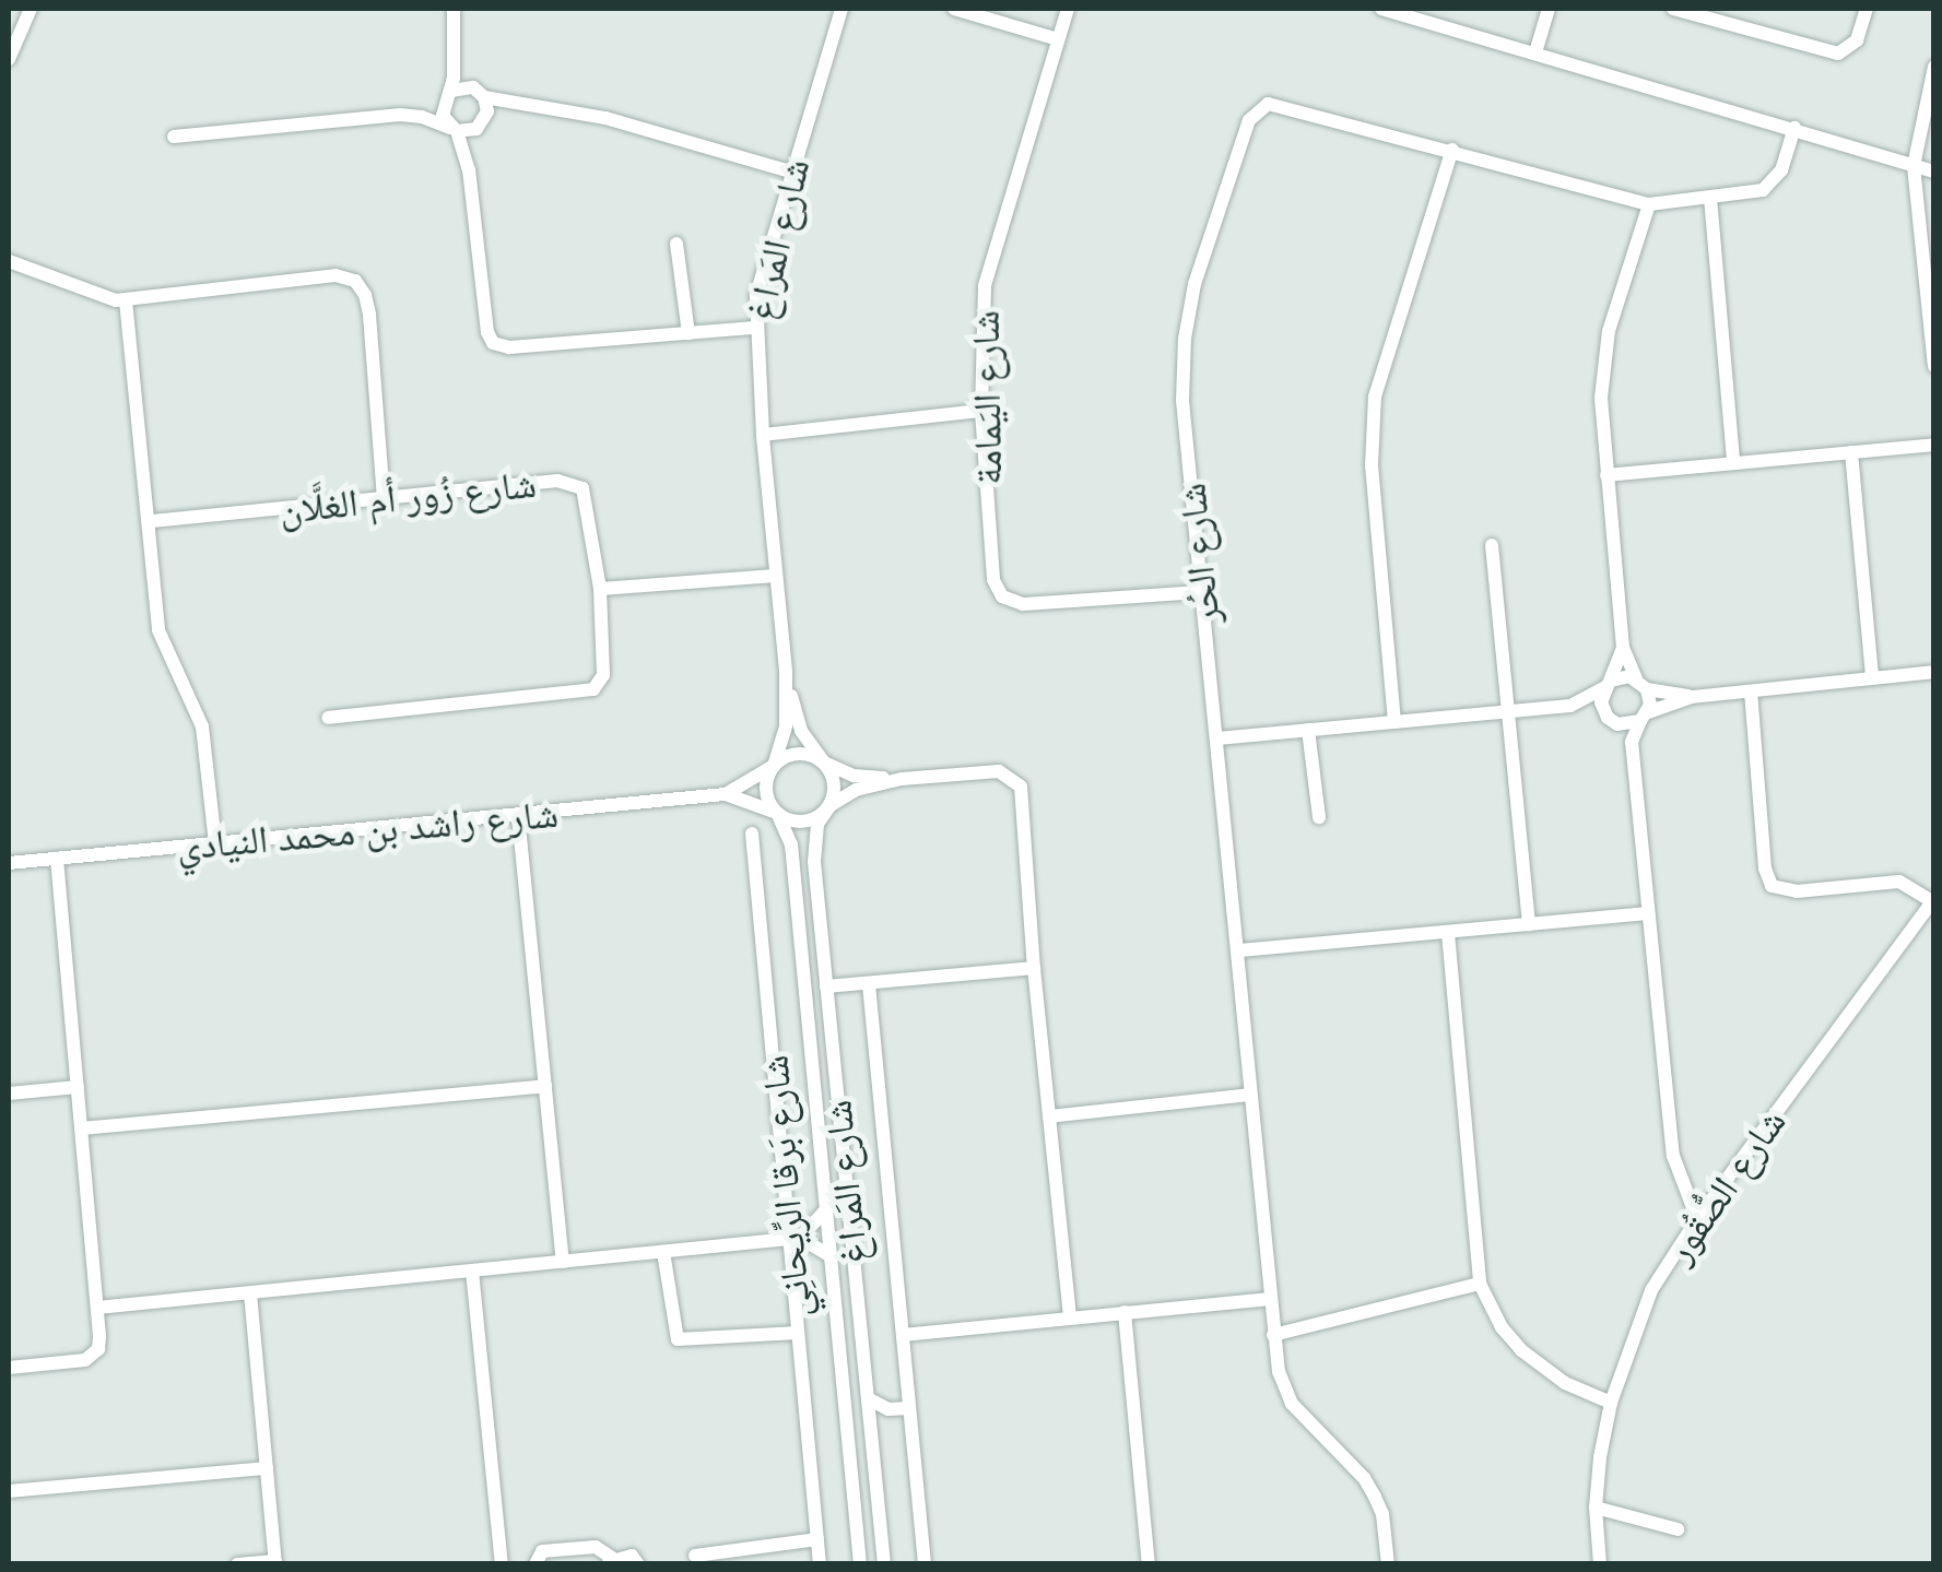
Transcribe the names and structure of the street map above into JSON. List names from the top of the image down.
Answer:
{
  "streets": {
    "street": [
      "شارع المَراغ",
      "شارع اليَمامة",
      "شارع زُور أم الغلَّان",
      "شارع الحُر",
      "شارع راشد بن محمد النيادي",
      "شارع الصُّقُور",
      "شارع بَرقا الرِّيحانِي"
    ]
  },
  "crossings": [
    ["شارع المَراغ", "شارع راشد بن محمد النيادي"],
    ["شارع اليَمامة", "شارع الحُر"]
  ]
}
